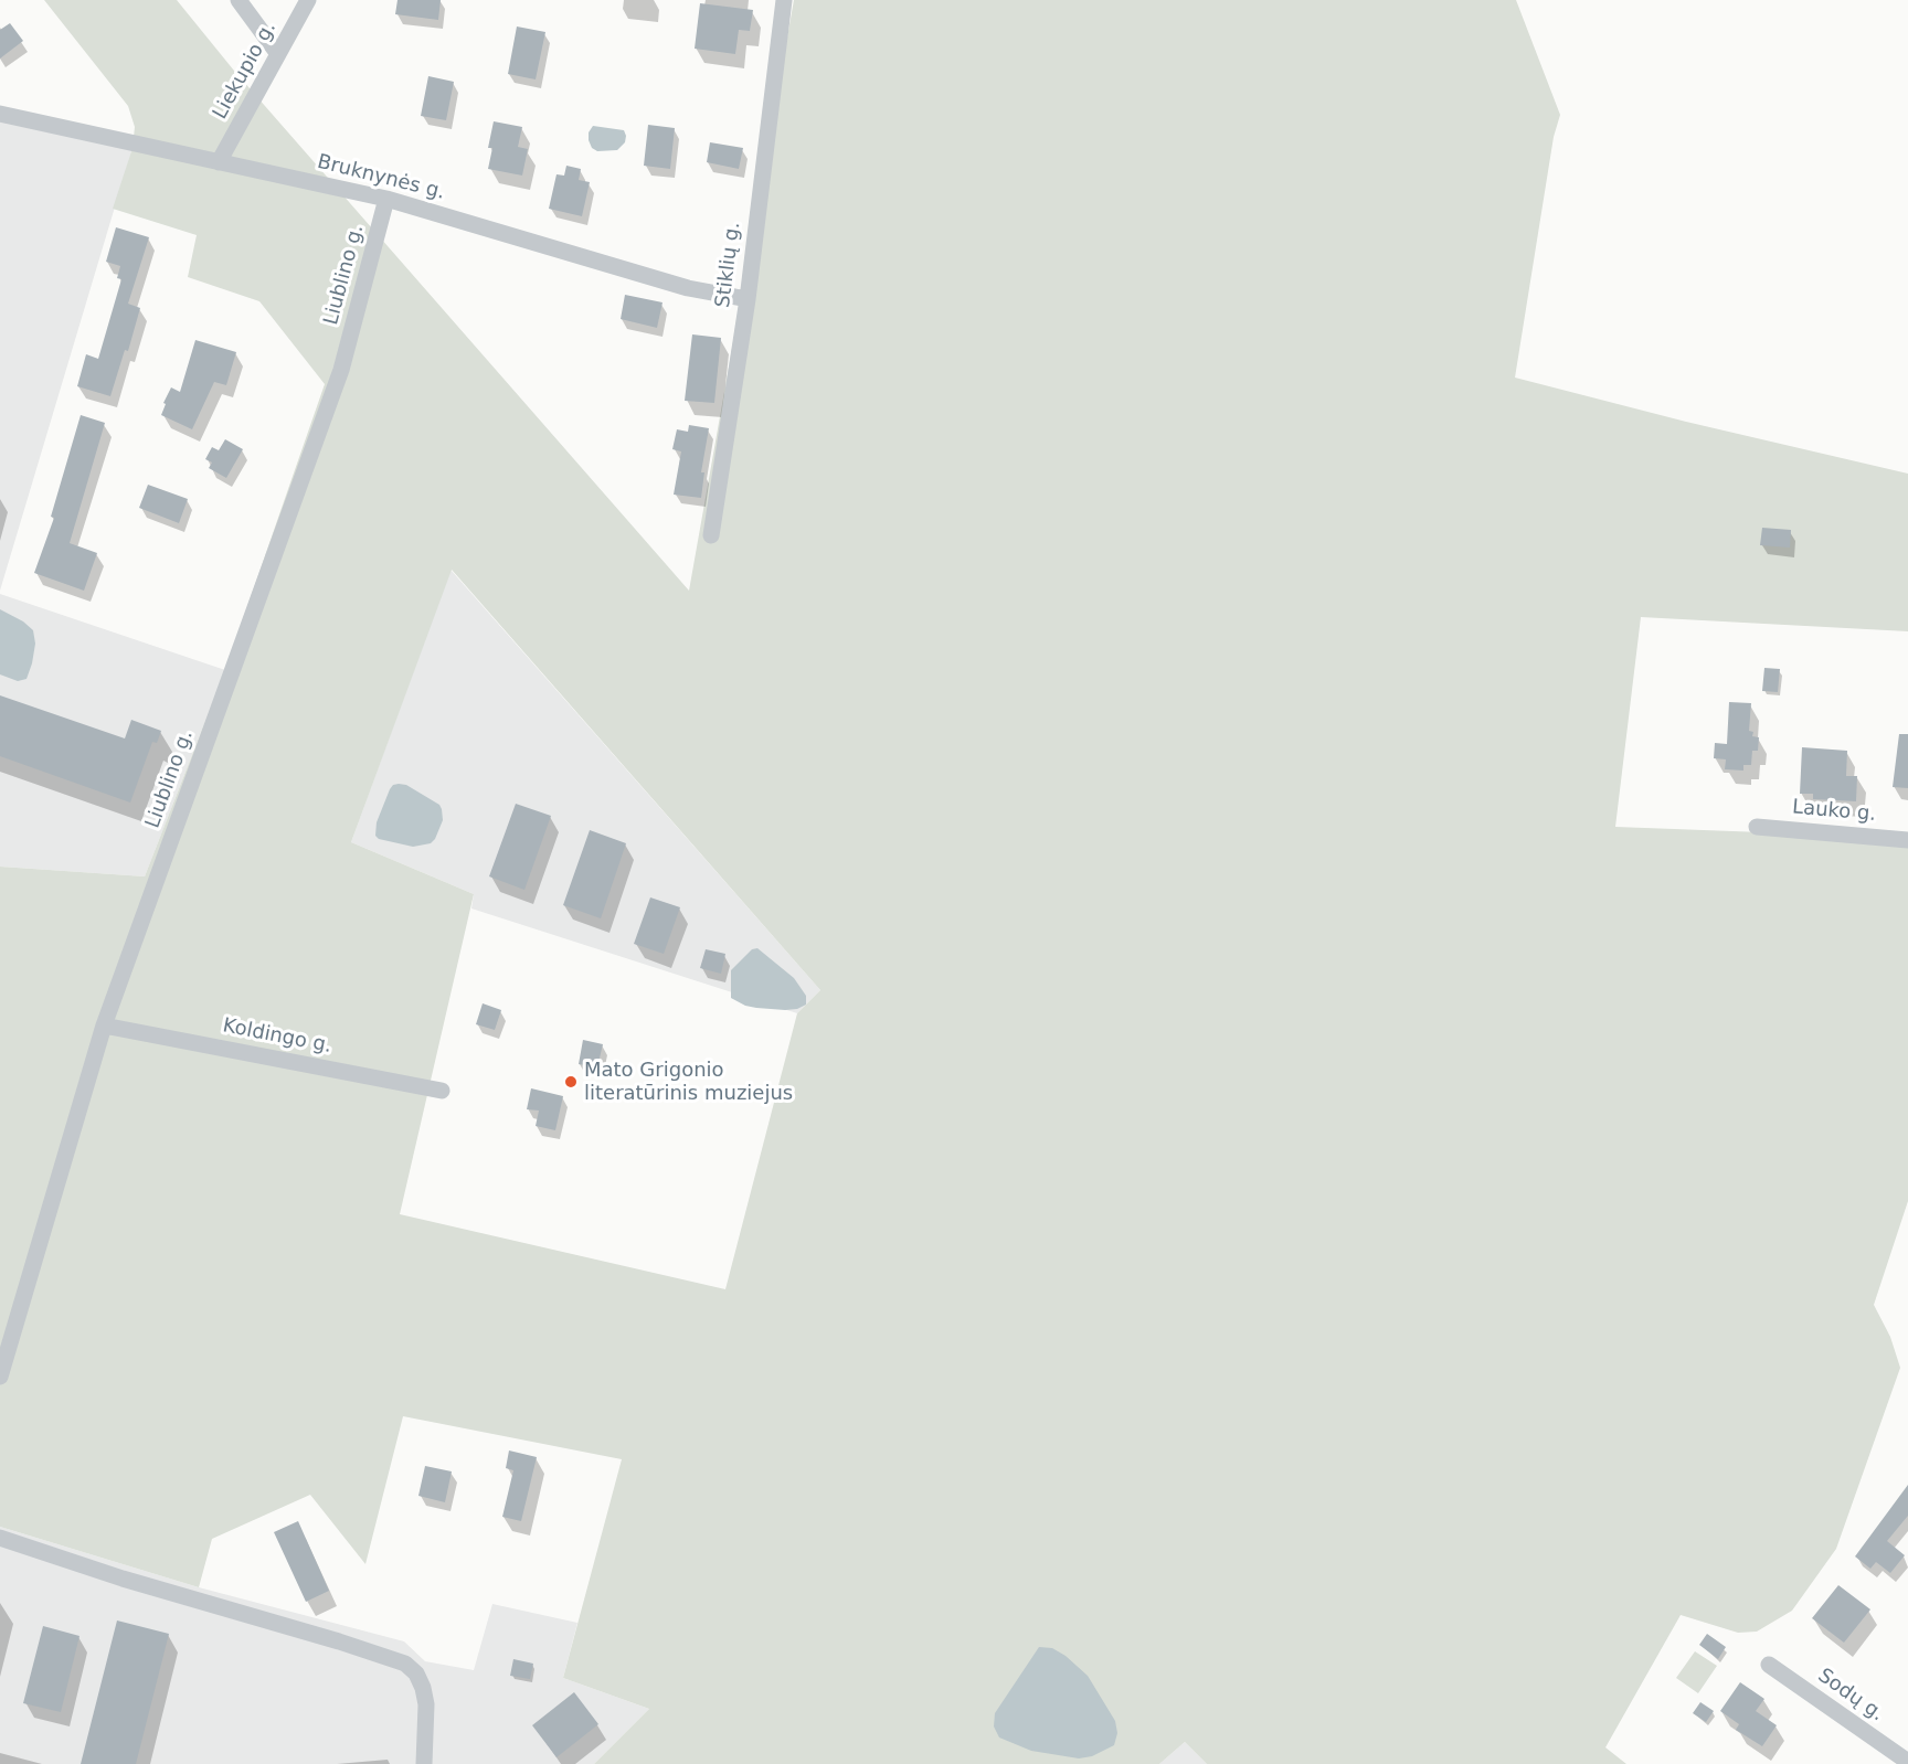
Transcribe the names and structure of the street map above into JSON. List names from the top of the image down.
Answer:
{
  "streets": {
    "street": [
      "Liekupio g.",
      "Bruknynės g.",
      "Stiklių g.",
      "Liublino g.",
      "Lauko g.",
      "Koldingo g.",
      "Sodų g."
    ]
  },
  "crossings": [
    ["Liekupio g.", "Bruknynės g."],
    ["Bruknynės g.", "Stiklių g."],
    ["Bruknynės g.", "Liublino g."],
    ["Liublino g.", "Koldingo g."]
  ],
  "places": ["Mato Grigonio literatūrinis muziejus"]
}
